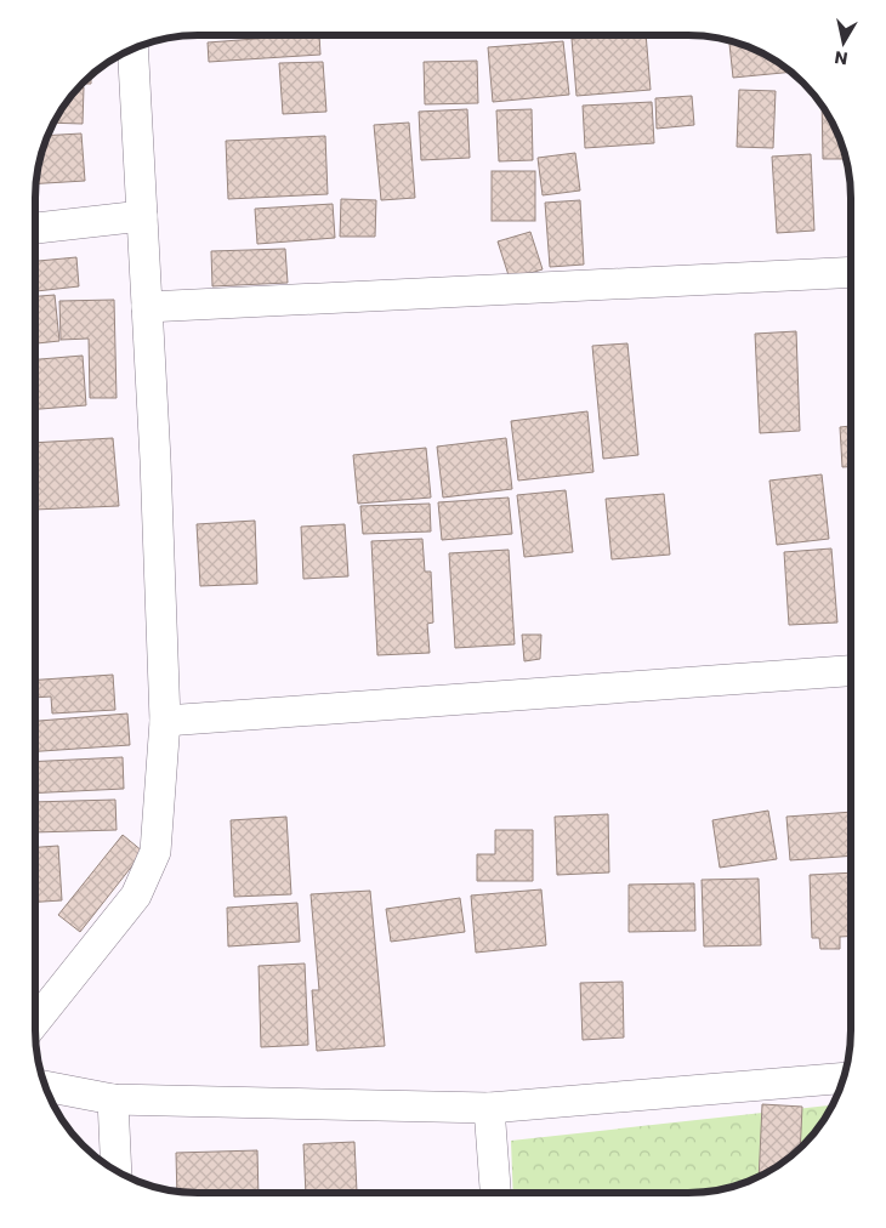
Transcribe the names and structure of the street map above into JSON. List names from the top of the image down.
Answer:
{
  "north": "bottom"
}
